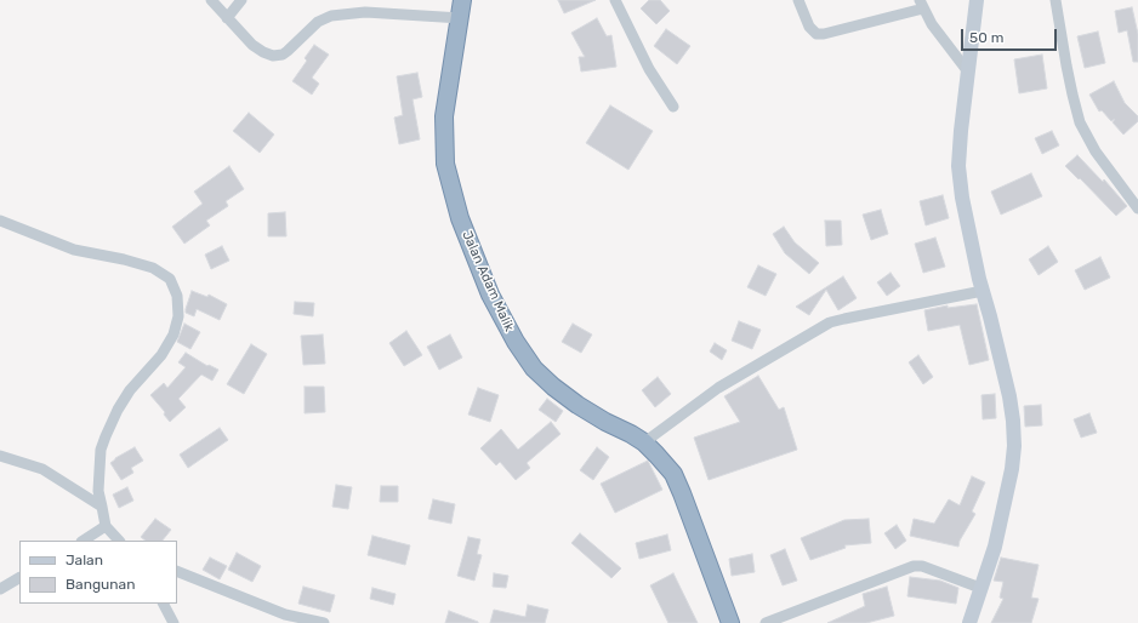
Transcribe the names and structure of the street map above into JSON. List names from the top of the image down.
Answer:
{
  "streets": {
    "highway": ["Jalan Adam Malik"]
  },
  "legend": ["Jalan", "Bangunan"],
  "scale_bar": "50 m"
}
